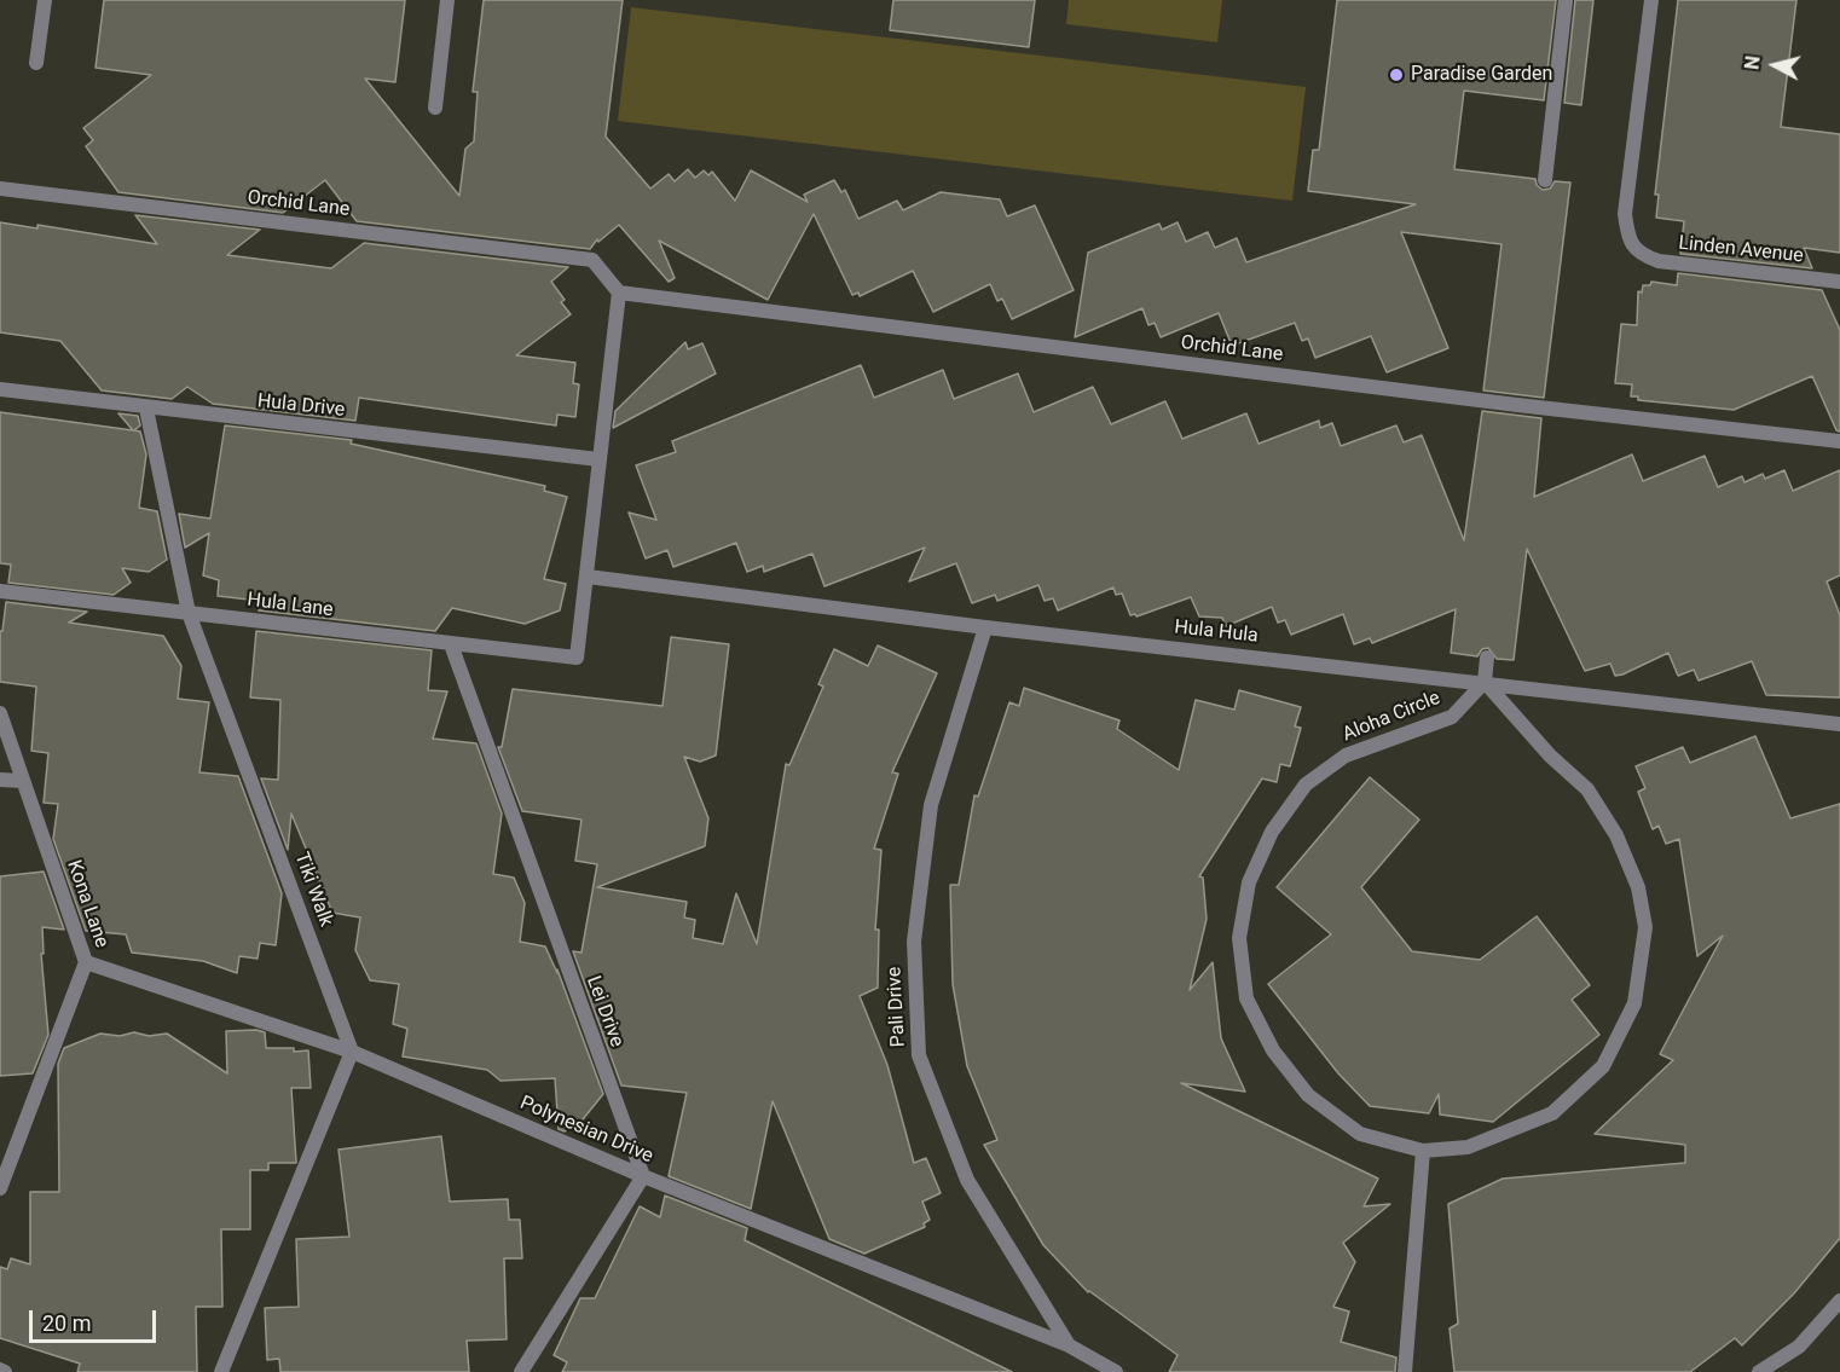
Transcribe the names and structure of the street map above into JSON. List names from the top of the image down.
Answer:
{
  "streets": {
    "street": [
      "Orchid Lane",
      "Linden Avenue",
      "Hula Drive",
      "Hula Lane",
      "Hula Hula",
      "Aloha Circle",
      "Tiki Walk",
      "Kona Lane",
      "Pali Drive",
      "Lei Drive",
      "Polynesian Drive"
    ]
  },
  "crossings": [
    ["Hula Drive", "Tiki Walk"],
    ["Hula Lane", "Hula Hula"],
    ["Hula Lane", "Tiki Walk"],
    ["Hula Lane", "Lei Drive"],
    ["Hula Hula", "Aloha Circle"],
    ["Hula Hula", "Pali Drive"],
    ["Tiki Walk", "Polynesian Drive"],
    ["Kona Lane", "Polynesian Drive"],
    ["Pali Drive", "Polynesian Drive"],
    ["Lei Drive", "Polynesian Drive"]
  ],
  "places": ["Paradise Garden"],
  "scale_bar": "20 m",
  "north": "left"
}
